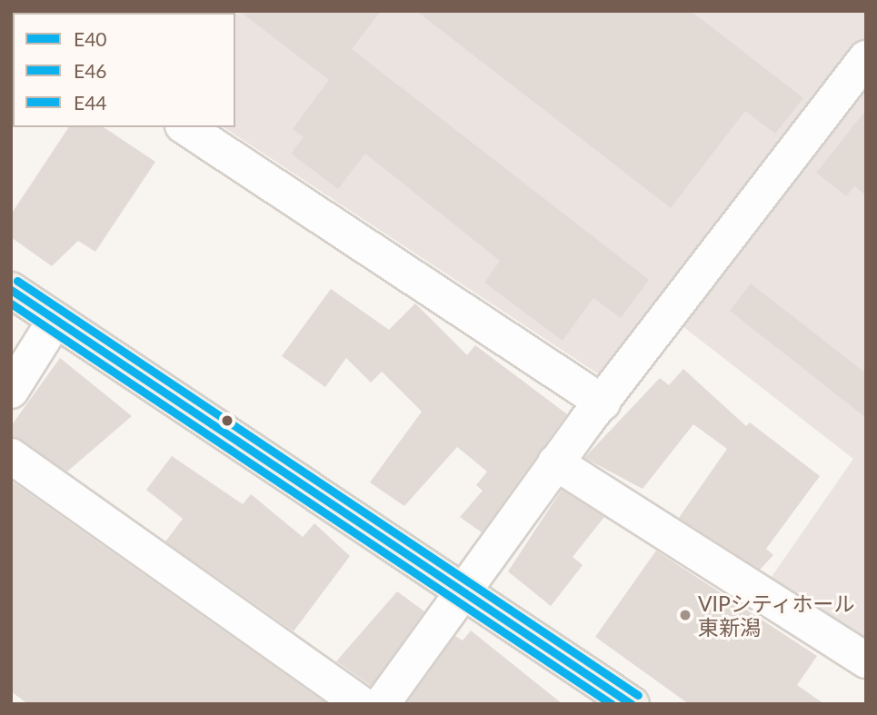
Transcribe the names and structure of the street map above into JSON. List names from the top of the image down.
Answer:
{
  "places": ["VIPシティホール 東新潟"],
  "lines": ["transit line E44", "transit line E40", "transit line E46"],
  "legend": ["E40", "E46", "E44"]
}
